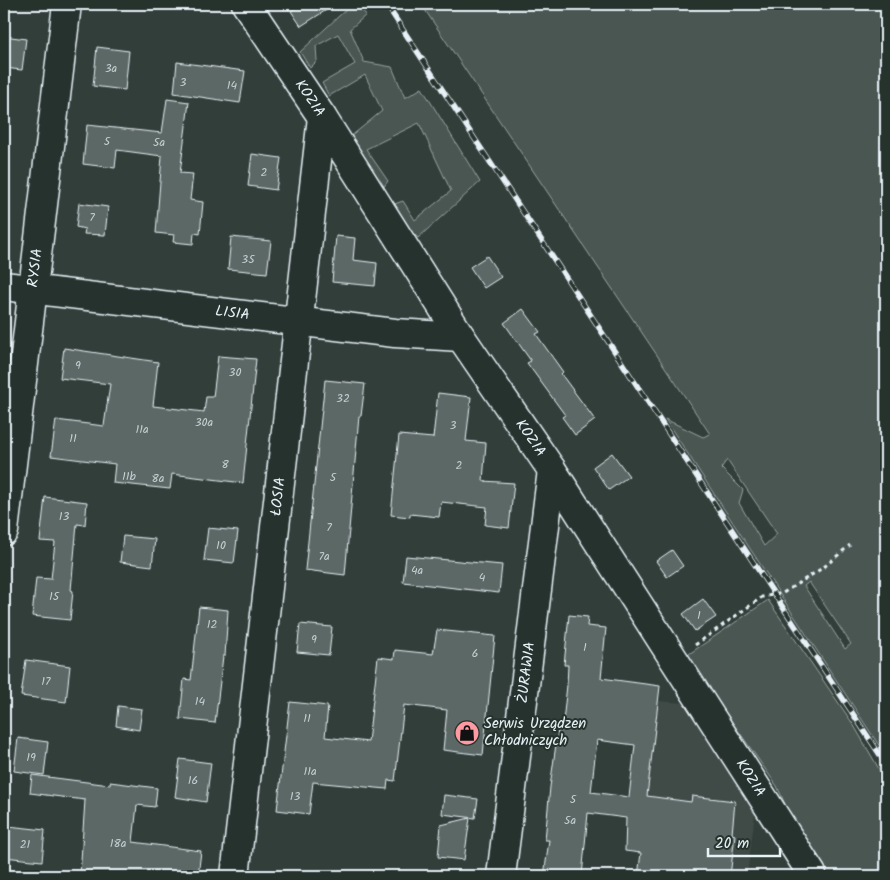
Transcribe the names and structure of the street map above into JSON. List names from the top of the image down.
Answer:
{
  "streets": {
    "street": [
      "KOZIA",
      "RYSIA",
      "LISIA",
      "ŁOSIA",
      "ŻURAWIA"
    ]
  },
  "crossings": [
    ["KOZIA", "LISIA"],
    ["KOZIA", "ŁOSIA"],
    ["KOZIA", "ŻURAWIA"],
    ["RYSIA", "LISIA"],
    ["LISIA", "ŁOSIA"]
  ],
  "places": {
    "shop": ["Serwis Urządzen Chłodniczych"]
  },
  "house_numbers": [
    "3a",
    "3",
    "14",
    "5",
    "5a",
    "2",
    "7",
    "35",
    "9",
    "30",
    "32",
    "30a",
    "3",
    "11a",
    "11",
    "8",
    "2",
    "11b",
    "5",
    "8a",
    "13",
    "7",
    "10",
    "7a",
    "4a",
    "4",
    "15",
    "1",
    "12",
    "9",
    "1",
    "6",
    "17",
    "14",
    "11",
    "19",
    "11a",
    "16",
    "13",
    "5",
    "5a",
    "18a",
    "21"
  ],
  "scale_bar": "20 m"
}
